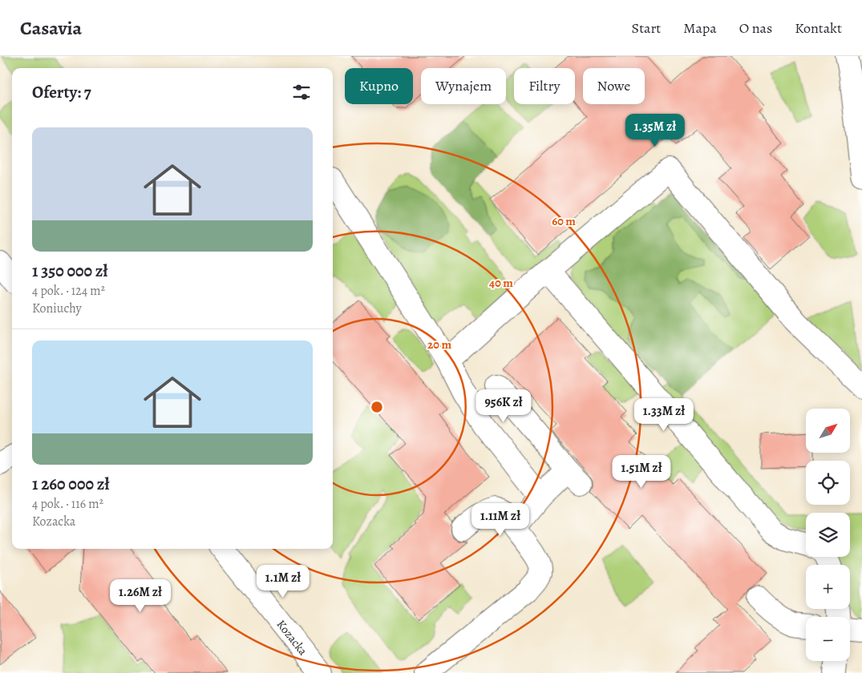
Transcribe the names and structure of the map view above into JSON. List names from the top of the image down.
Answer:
{
  "streets": {
    "street": ["Kozacka"]
  },
  "north": "top right",
  "page": {
    "header": "Casavia",
    "nav": [
      "Start",
      "Mapa",
      "O nas",
      "Kontakt"
    ],
    "chip": [
      "Kupno",
      "Wynajem",
      "Filtry",
      "Nowe"
    ],
    "heading": "Oferty: 7",
    "price": [
      "1.35M zł",
      "956K zł",
      "1.33M zł",
      "1.51M zł",
      "1.11M zł",
      "1.1M zł",
      "1.26M zł"
    ],
    "list": [
      {
        "name": "1 350 000 zł",
        "note": "4 pok. · 124 m² · Koniuchy"
      },
      {
        "name": "1 260 000 zł",
        "note": "4 pok. · 116 m² · Kozacka"
      }
    ],
    "map_buttons": ["+", "−"]
  },
  "rings": ["60 m", "40 m", "20 m"]
}
